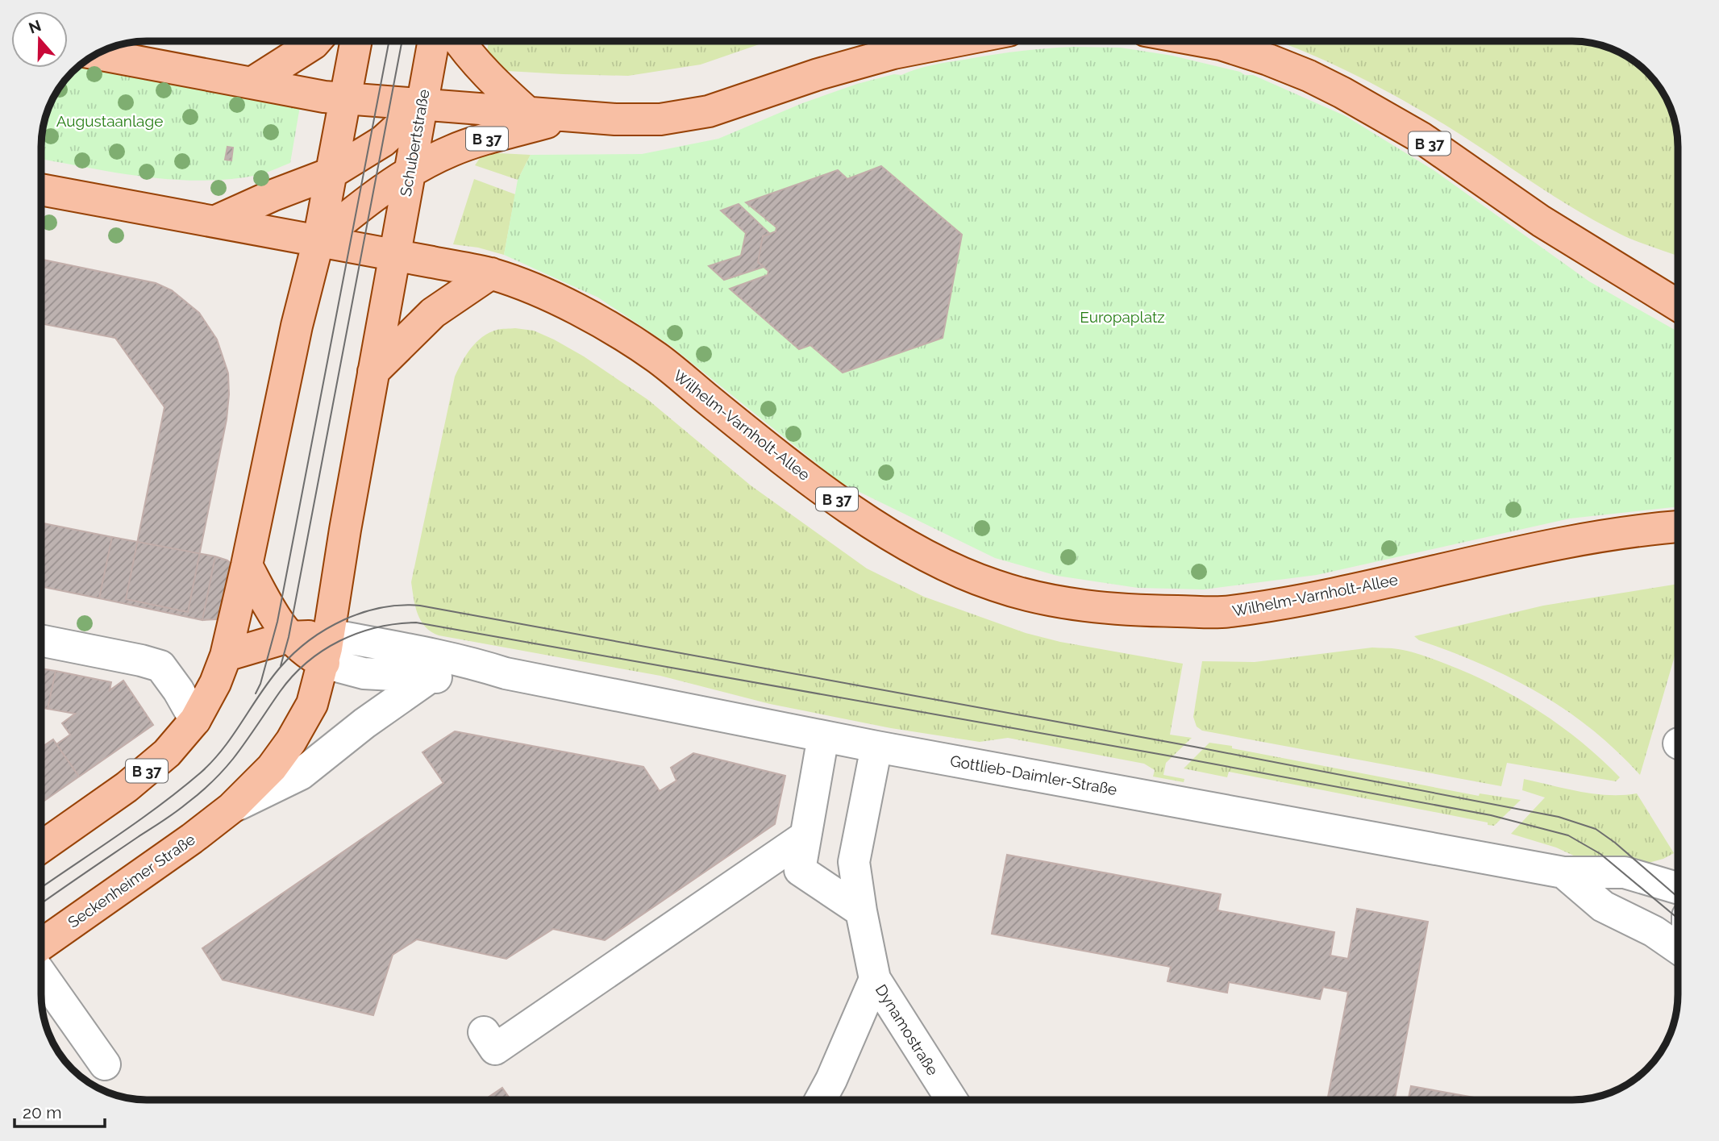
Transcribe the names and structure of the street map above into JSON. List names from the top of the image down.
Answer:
{
  "streets": {
    "main road": [
      "B 37",
      "Schubertstraße",
      "Wilhelm-Varnholt-Allee",
      "Seckenheimer Straße"
    ],
    "street": ["Gottlieb-Daimler-Straße", "Dynamostraße"]
  },
  "crossings": [
    ["B 37", "Schubertstraße"],
    ["Schubertstraße", "Gottlieb-Daimler-Straße"],
    ["Schubertstraße", "Seckenheimer Straße"],
    ["Gottlieb-Daimler-Straße", "Seckenheimer Straße"],
    ["Gottlieb-Daimler-Straße", "Dynamostraße"]
  ],
  "parks": ["Augustaanlage", "Europaplatz"],
  "scale_bar": "20 m",
  "north": "top"
}
